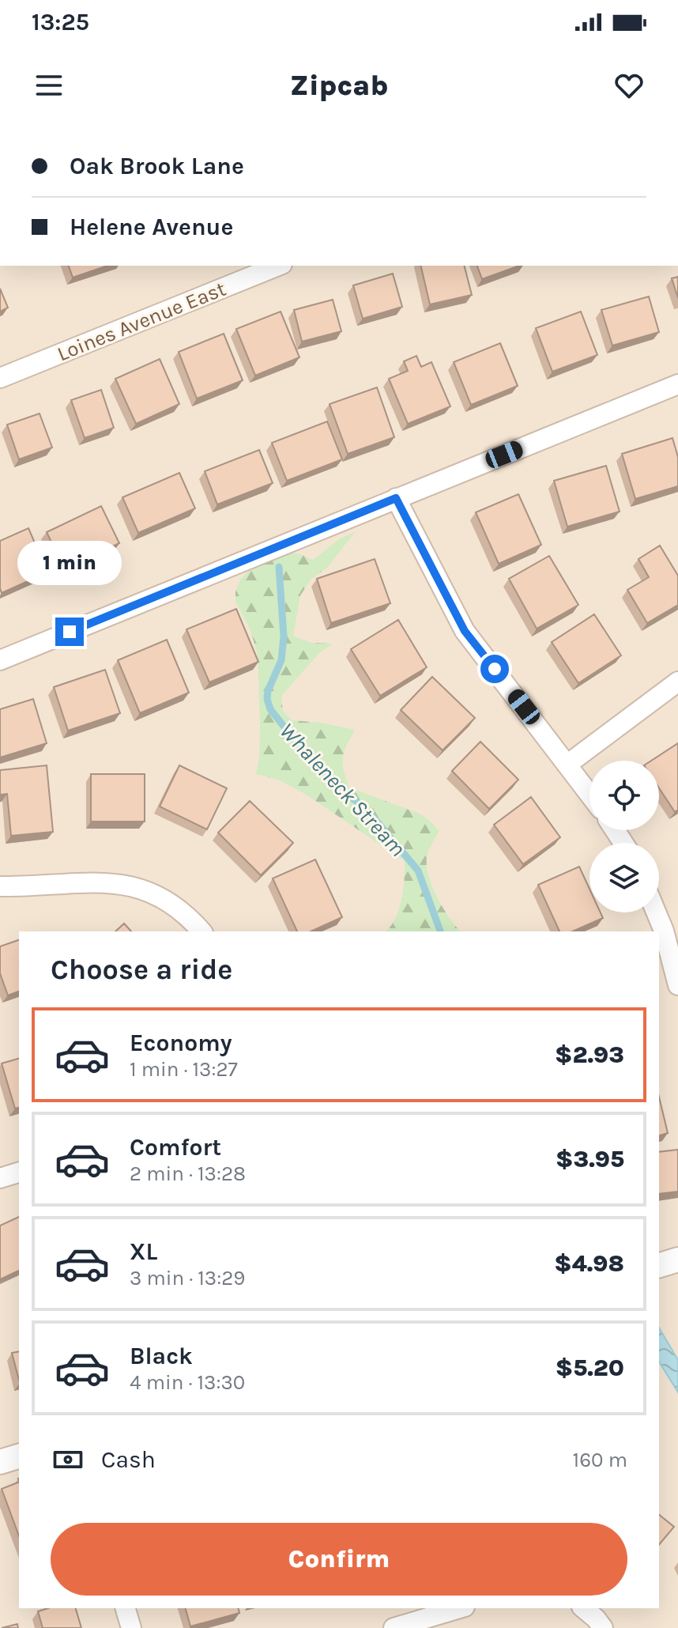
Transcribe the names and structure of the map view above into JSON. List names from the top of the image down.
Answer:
{
  "streets": {
    "street": ["Loines Avenue East"]
  },
  "water": ["Whaleneck Stream"],
  "page": {
    "status": "13:25",
    "header": "Zipcab",
    "banner": ["Oak Brook Lane", "Helene Avenue"],
    "bubble": "1 min",
    "heading": "Choose a ride",
    "list": [
      {
        "name": "Economy",
        "note": "1 min · 13:27",
        "value": "$2.93"
      },
      {
        "name": "Comfort",
        "note": "2 min · 13:28",
        "value": "$3.95"
      },
      {
        "name": "XL",
        "note": "3 min · 13:29",
        "value": "$4.98"
      },
      {
        "name": "Black",
        "note": "4 min · 13:30",
        "value": "$5.20"
      }
    ],
    "pay": ["Cash", "160 m"],
    "buttons": "Confirm"
  }
}
